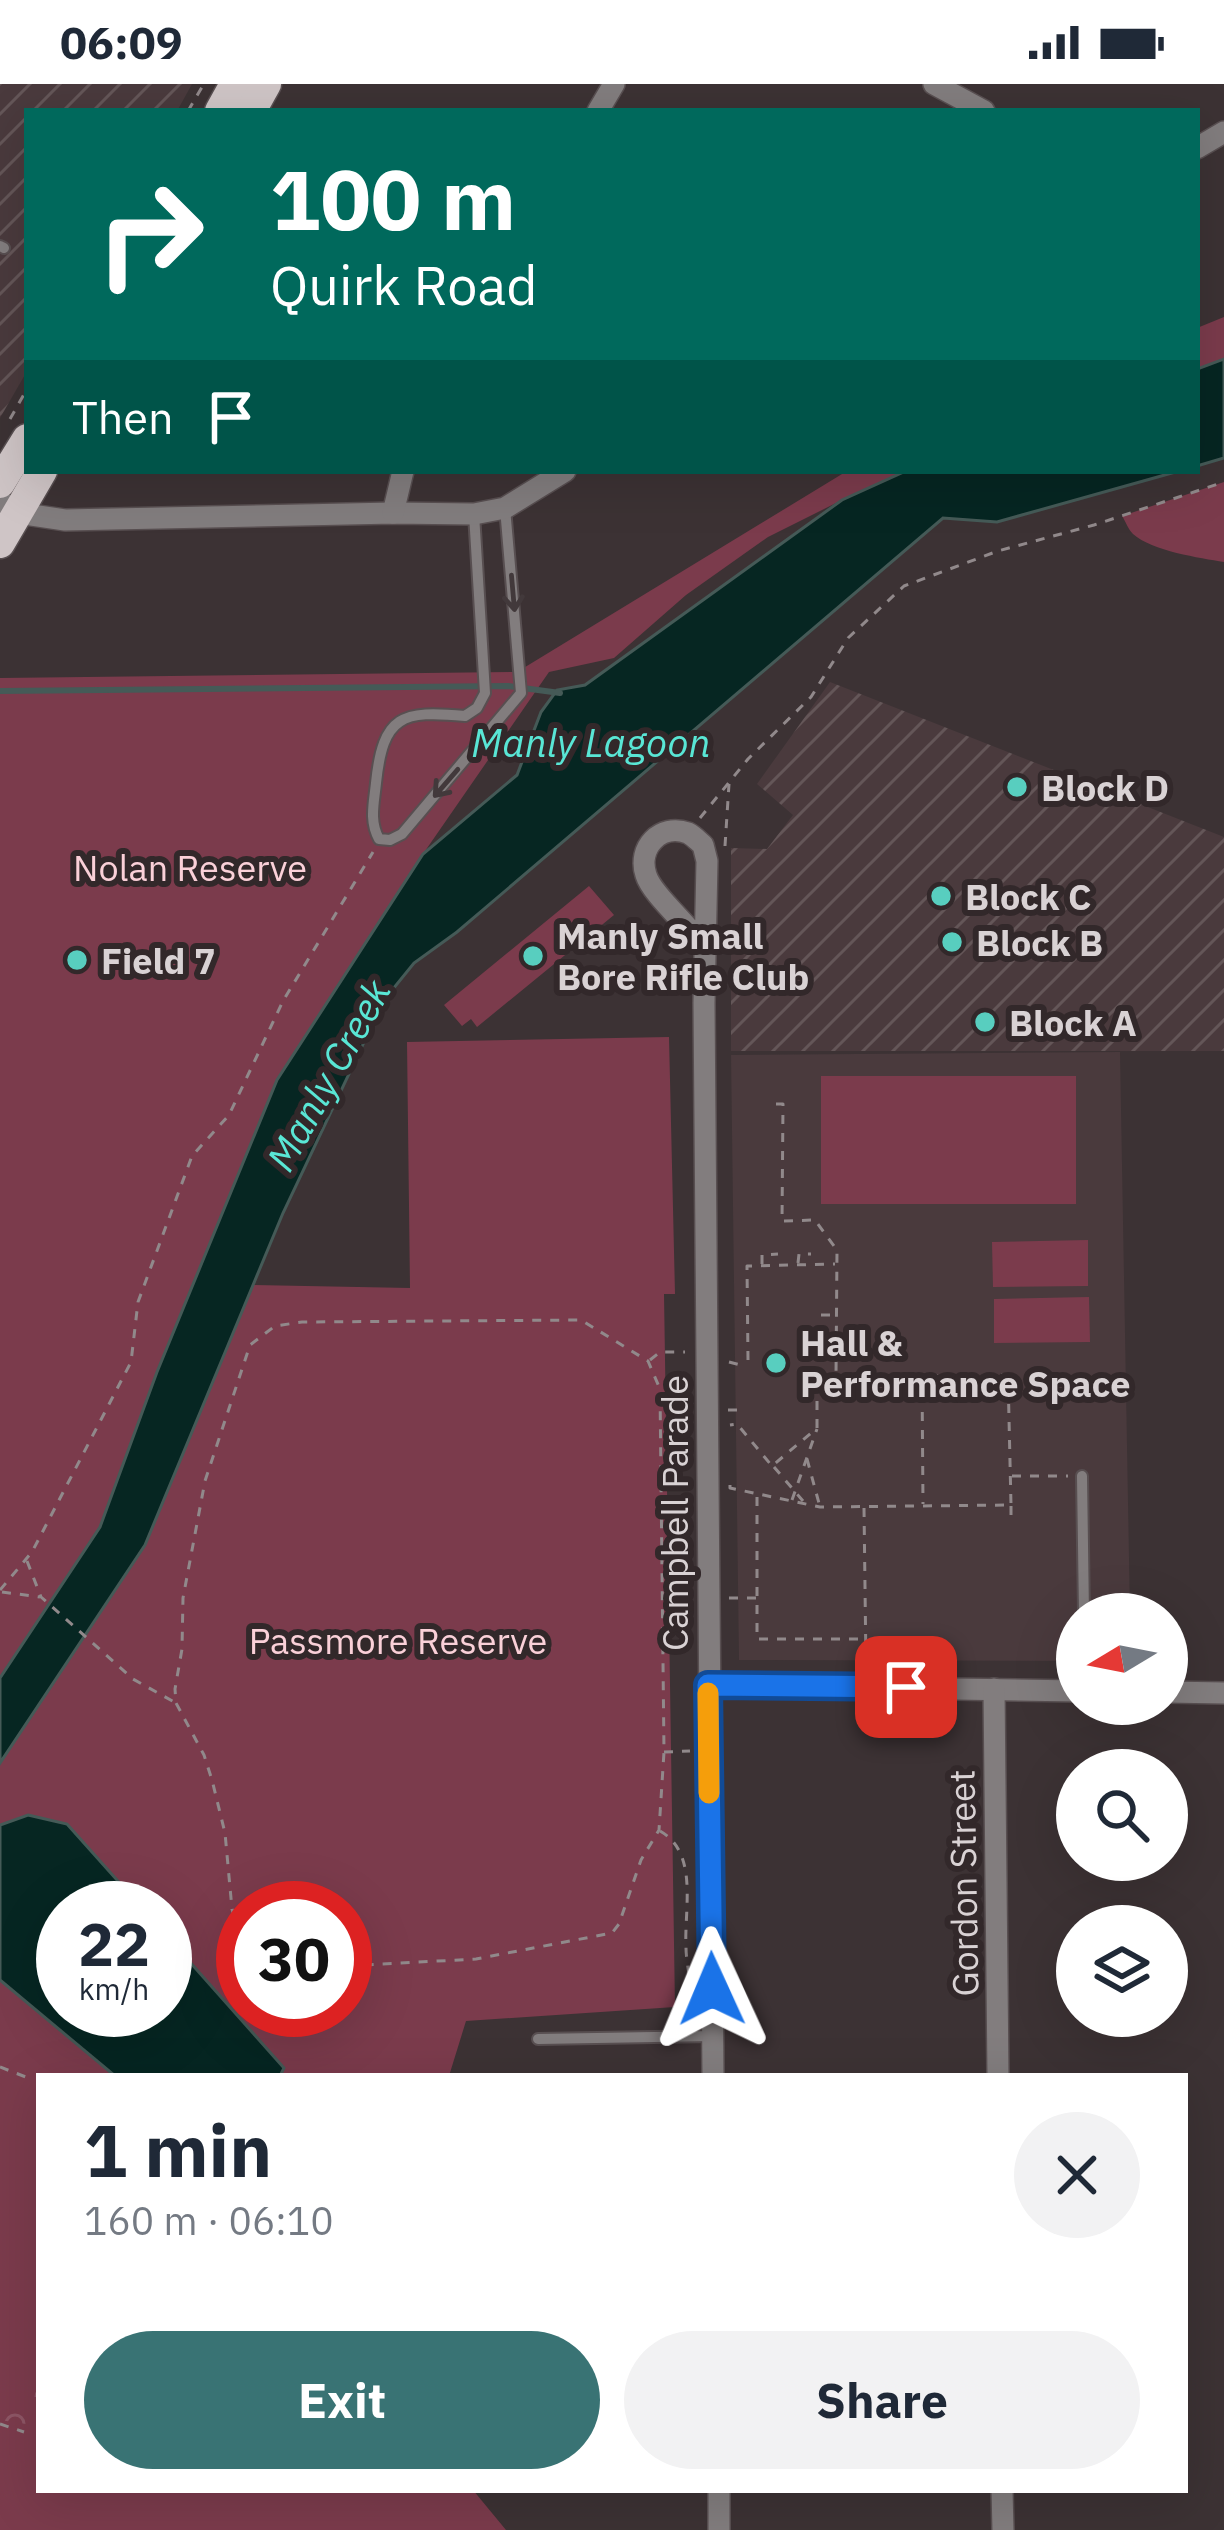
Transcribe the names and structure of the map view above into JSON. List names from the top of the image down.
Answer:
{
  "streets": {
    "street": ["Campbell Parade", "Gordon Street"]
  },
  "water": ["Manly Lagoon", "Manly Creek"],
  "parks": ["Nolan Reserve", "Passmore Reserve"],
  "places": [
    "Block D",
    "Block C",
    "Block B",
    "Manly Small Bore Rifle Club",
    "Field 7",
    "Block A",
    "Hall & Performance Space"
  ],
  "north": "left",
  "page": {
    "status": "06:09",
    "turn": ["100 m", "Quirk Road"],
    "then": "Then",
    "speed": "22 km/h",
    "limit": "30",
    "heading": ["1 min", "160 m · 06:10"],
    "buttons": ["Exit", "Share"]
  }
}
